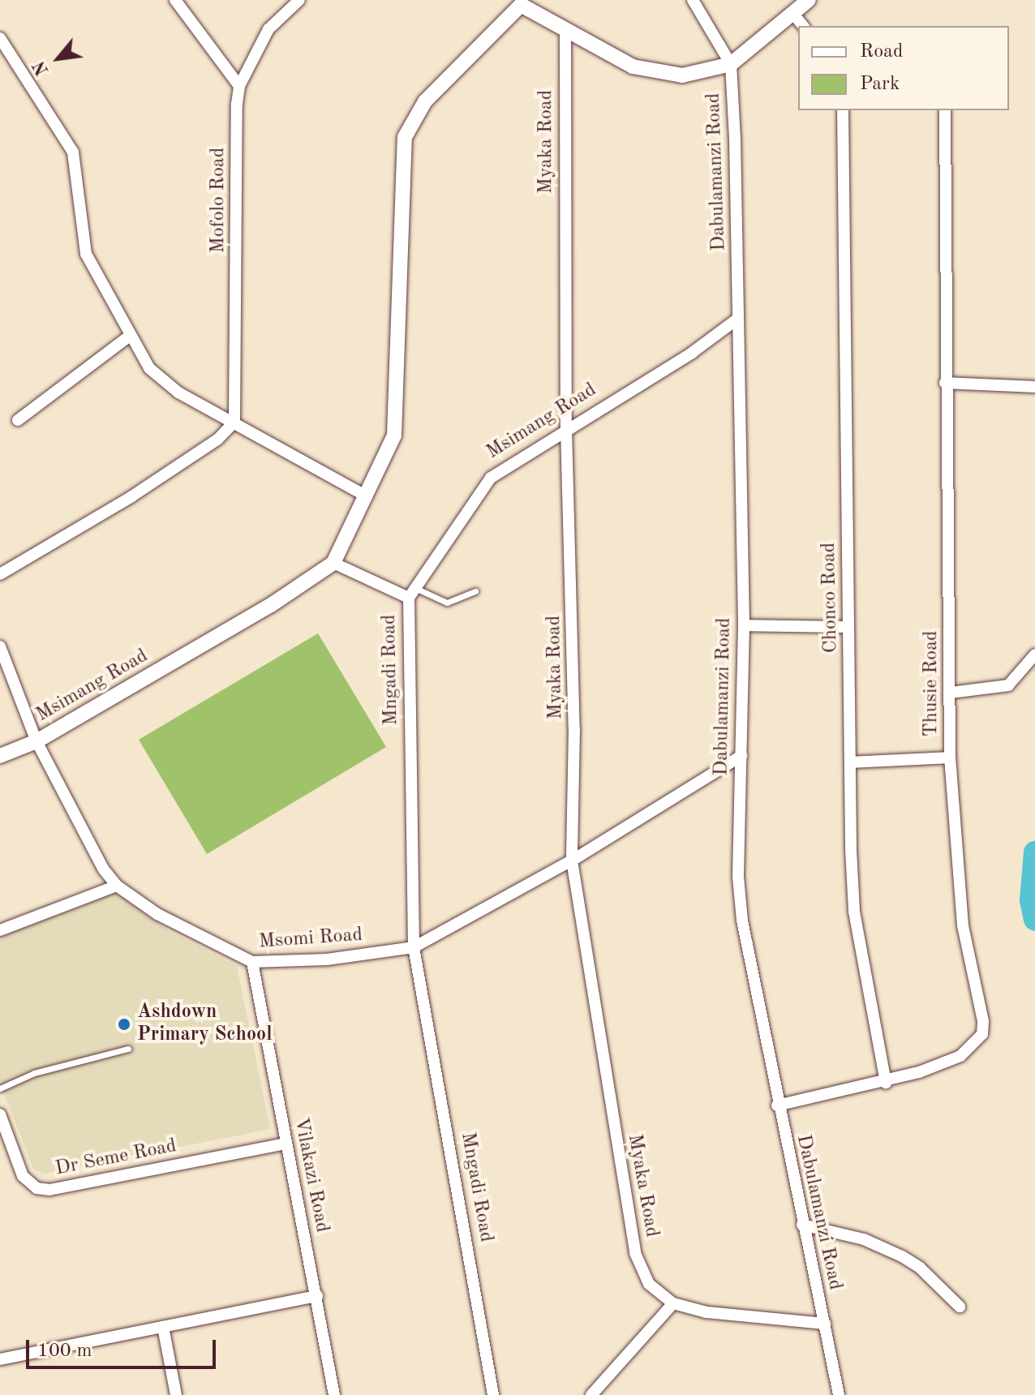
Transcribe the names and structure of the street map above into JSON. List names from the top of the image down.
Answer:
{
  "streets": {
    "street": [
      "Myaka Road",
      "Dabulamanzi Road",
      "Mofolo Road",
      "Msimang Road",
      "Chonco Road",
      "Mngadi Road",
      "Thusie Road",
      "Msomi Road",
      "Dr Seme Road",
      "Vilakazi Road"
    ]
  },
  "crossings": [
    ["Myaka Road", "Msimang Road"],
    ["Myaka Road", "Msomi Road"],
    ["Dabulamanzi Road", "Msimang Road"],
    ["Dabulamanzi Road", "Thusie Road"],
    ["Dabulamanzi Road", "Msomi Road"],
    ["Msimang Road", "Mngadi Road"],
    ["Msimang Road", "Msomi Road"],
    ["Chonco Road", "Thusie Road"],
    ["Mngadi Road", "Msomi Road"],
    ["Msomi Road", "Vilakazi Road"],
    ["Dr Seme Road", "Vilakazi Road"]
  ],
  "places": ["Ashdown Primary School"],
  "legend": ["Road", "Park"],
  "scale_bar": "100 m",
  "north": "bottom left"
}
